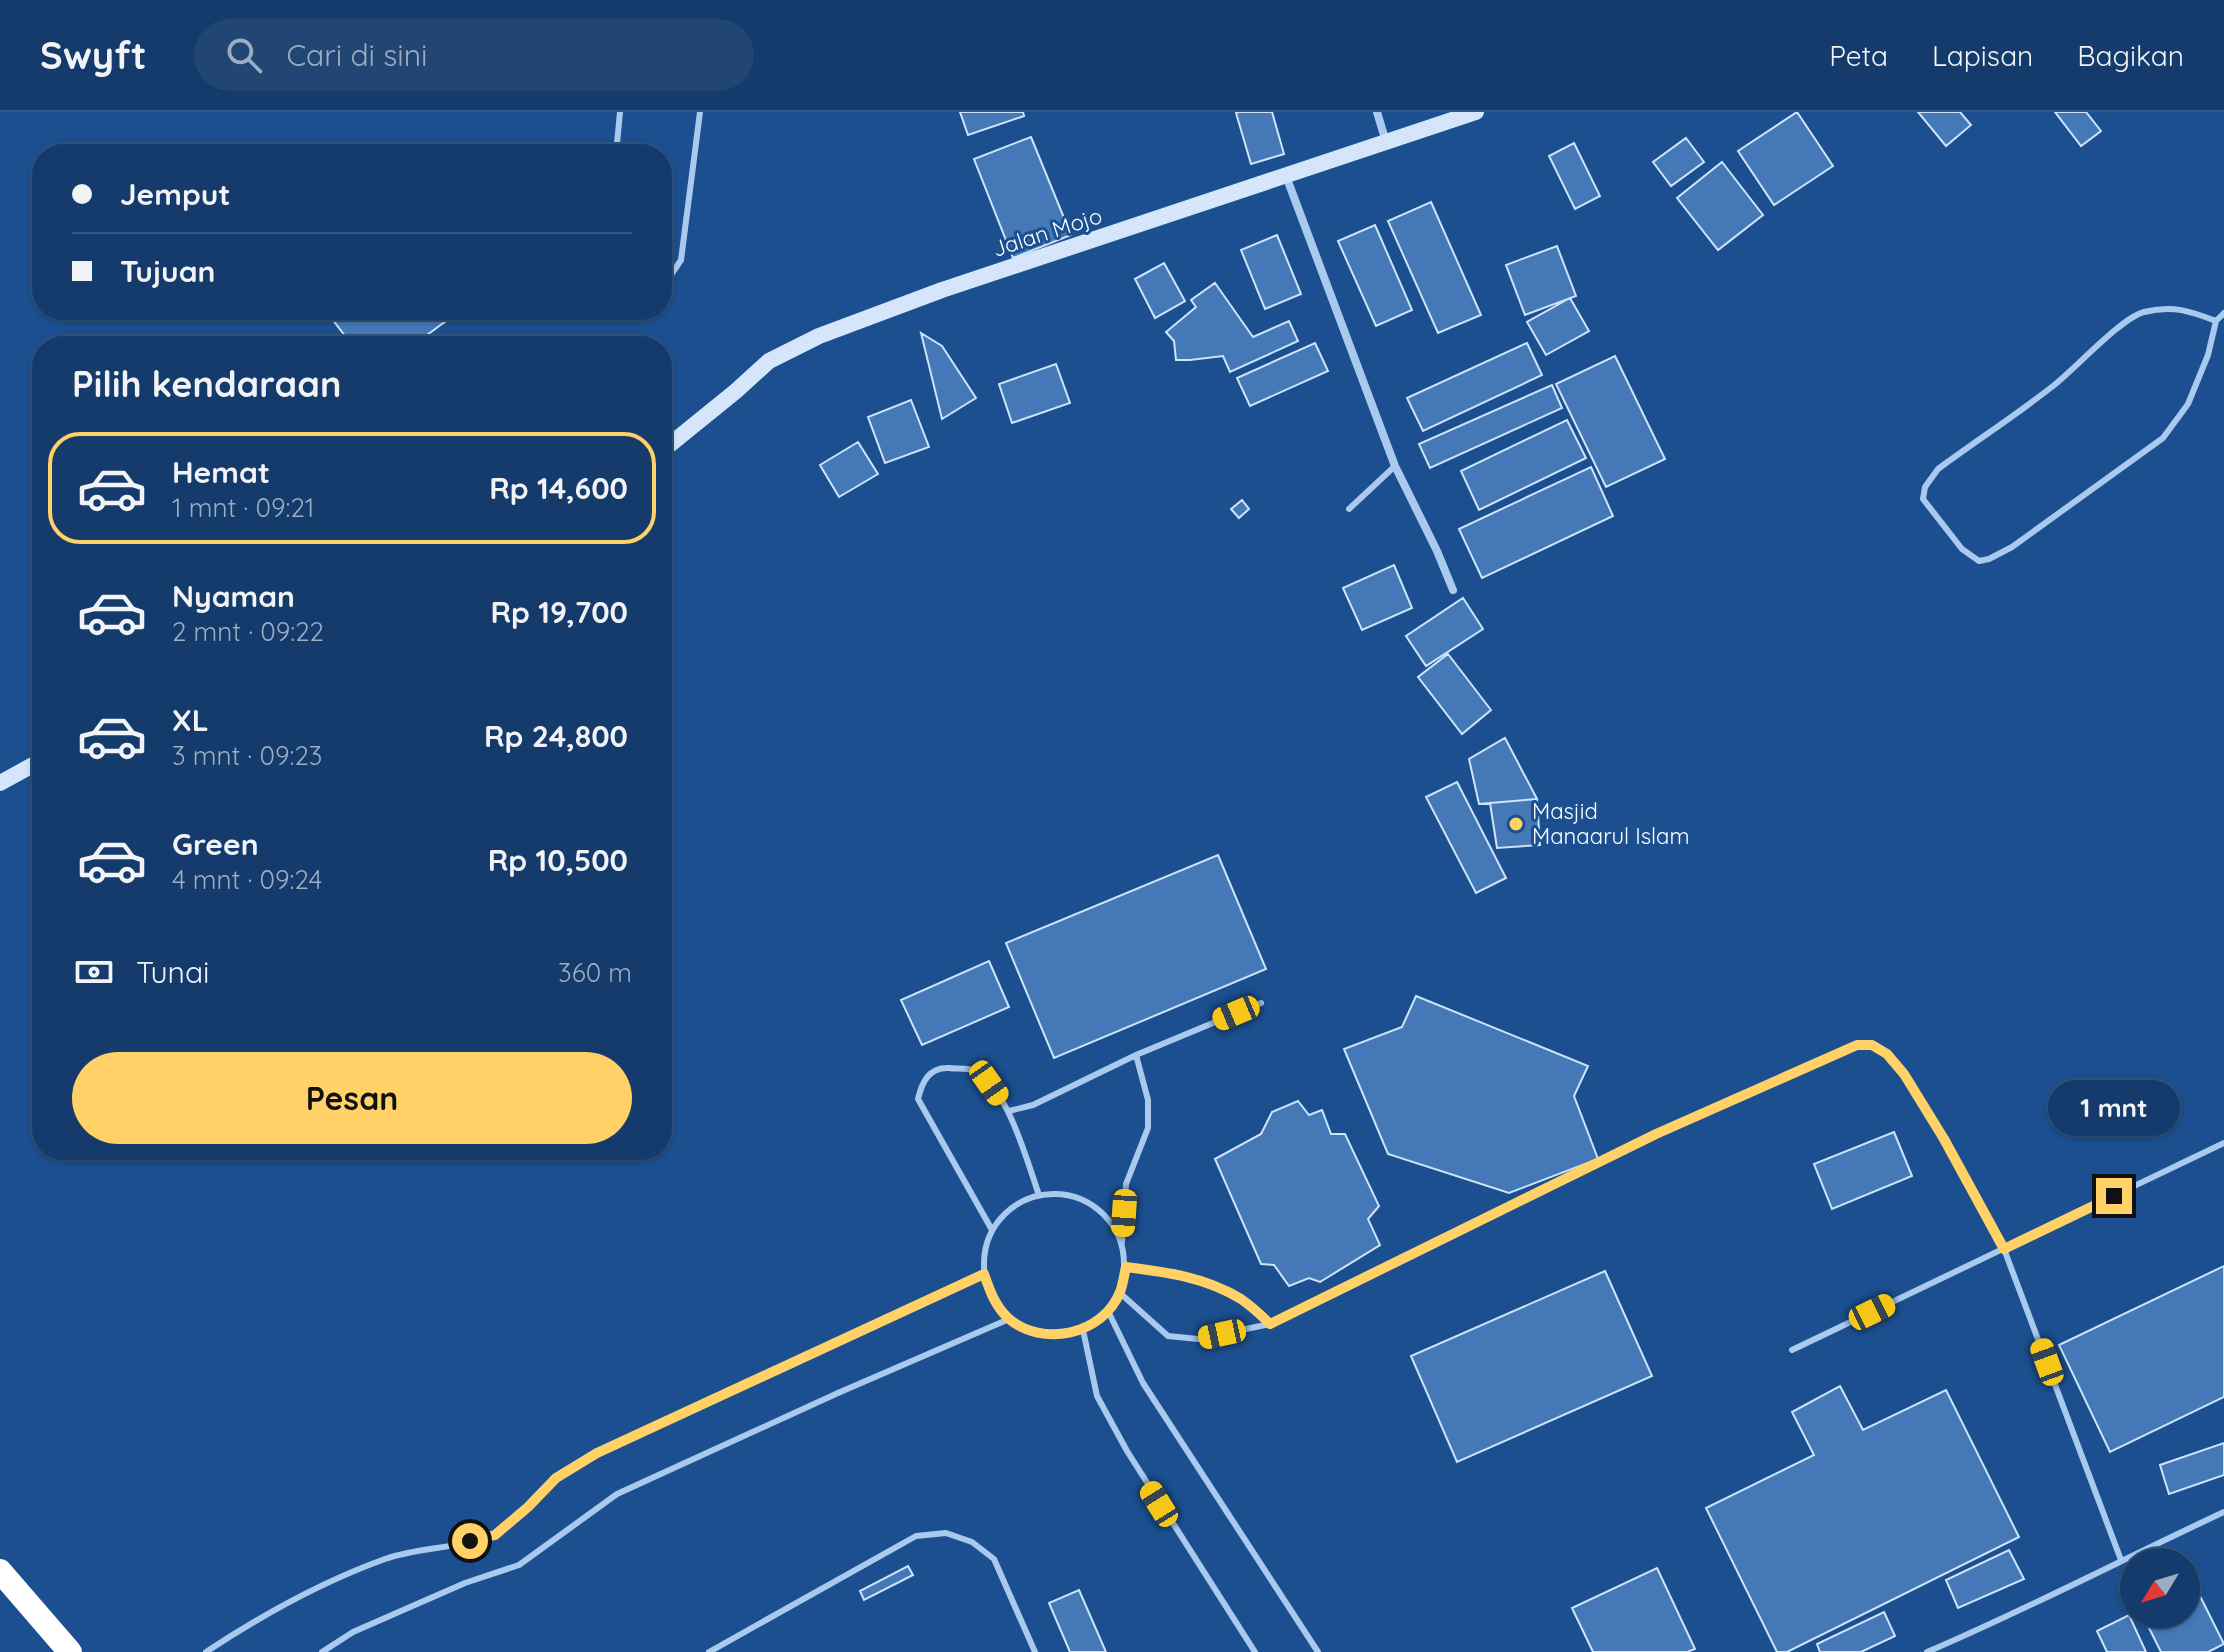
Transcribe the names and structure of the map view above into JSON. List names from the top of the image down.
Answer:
{
  "streets": {
    "street": ["Jalan Mojo"]
  },
  "places": ["Masjid Manaarul Islam"],
  "north": "bottom left",
  "page": {
    "header": "Swyft",
    "search": "Cari di sini",
    "nav": ["Peta", "Lapisan", "Bagikan"],
    "banner": ["Jemput", "Tujuan"],
    "heading": "Pilih kendaraan",
    "list": [
      {
        "name": "Hemat",
        "note": "1 mnt · 09:21",
        "value": "Rp 14,600"
      },
      {
        "name": "Nyaman",
        "note": "2 mnt · 09:22",
        "value": "Rp 19,700"
      },
      {
        "name": "XL",
        "note": "3 mnt · 09:23",
        "value": "Rp 24,800"
      },
      {
        "name": "Green",
        "note": "4 mnt · 09:24",
        "value": "Rp 10,500"
      }
    ],
    "pay": ["Tunai", "360 m"],
    "buttons": "Pesan",
    "bubble": "1 mnt"
  }
}
